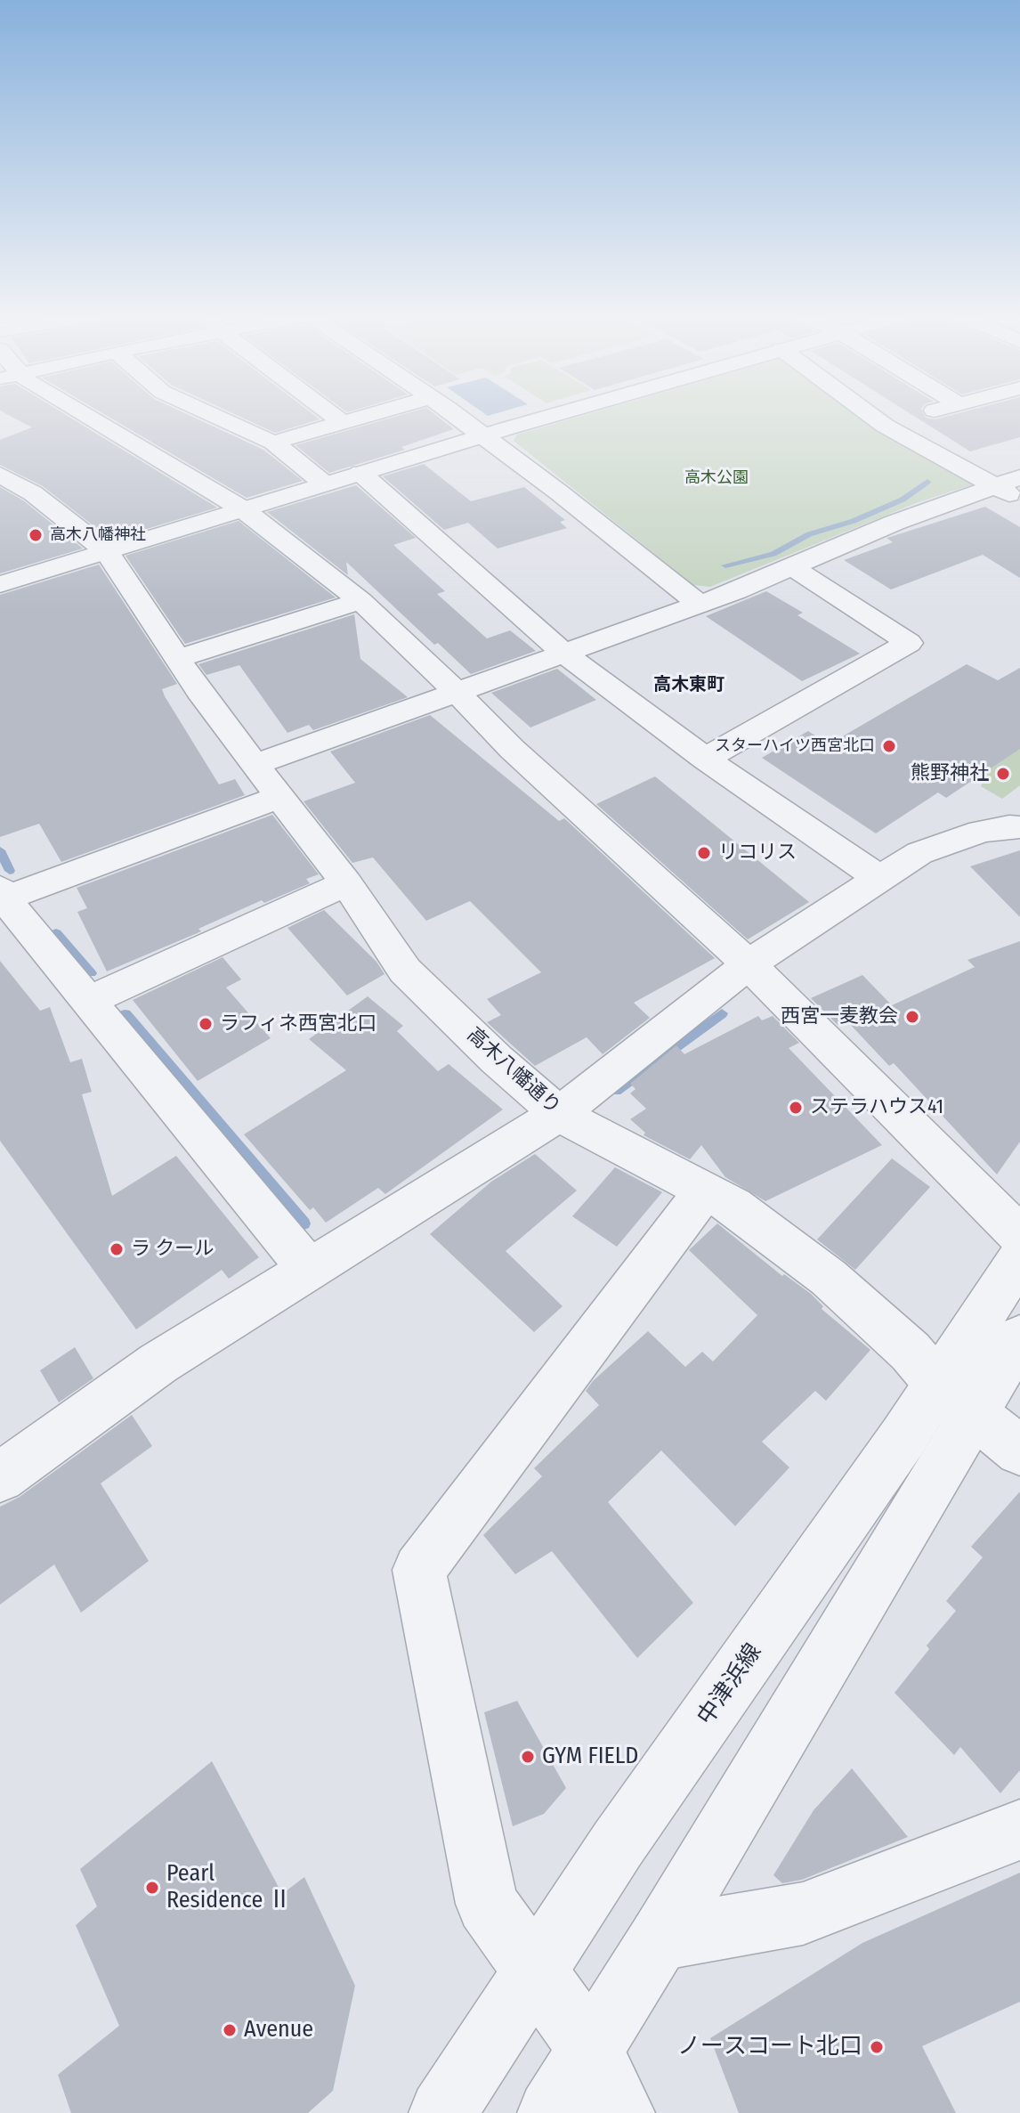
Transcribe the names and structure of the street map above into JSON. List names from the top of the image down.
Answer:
{
  "streets": {
    "street": ["高木八幡通り", "中津浜線"]
  },
  "crossings": [
    ["高木八幡通り", "中津浜線"]
  ],
  "districts": ["高木東町"],
  "parks": ["高木公園"],
  "places": [
    "高木八幡神社",
    "スターハイツ西宮北口",
    "熊野神社",
    "リコリス",
    "西宮一麦教会",
    "ラフィネ西宮北口",
    "ステラハウス41",
    "ラ クール",
    "GYM FIELD",
    "Pearl Residence Ⅱ",
    "Avenue",
    "ノースコート北口"
  ]
}
